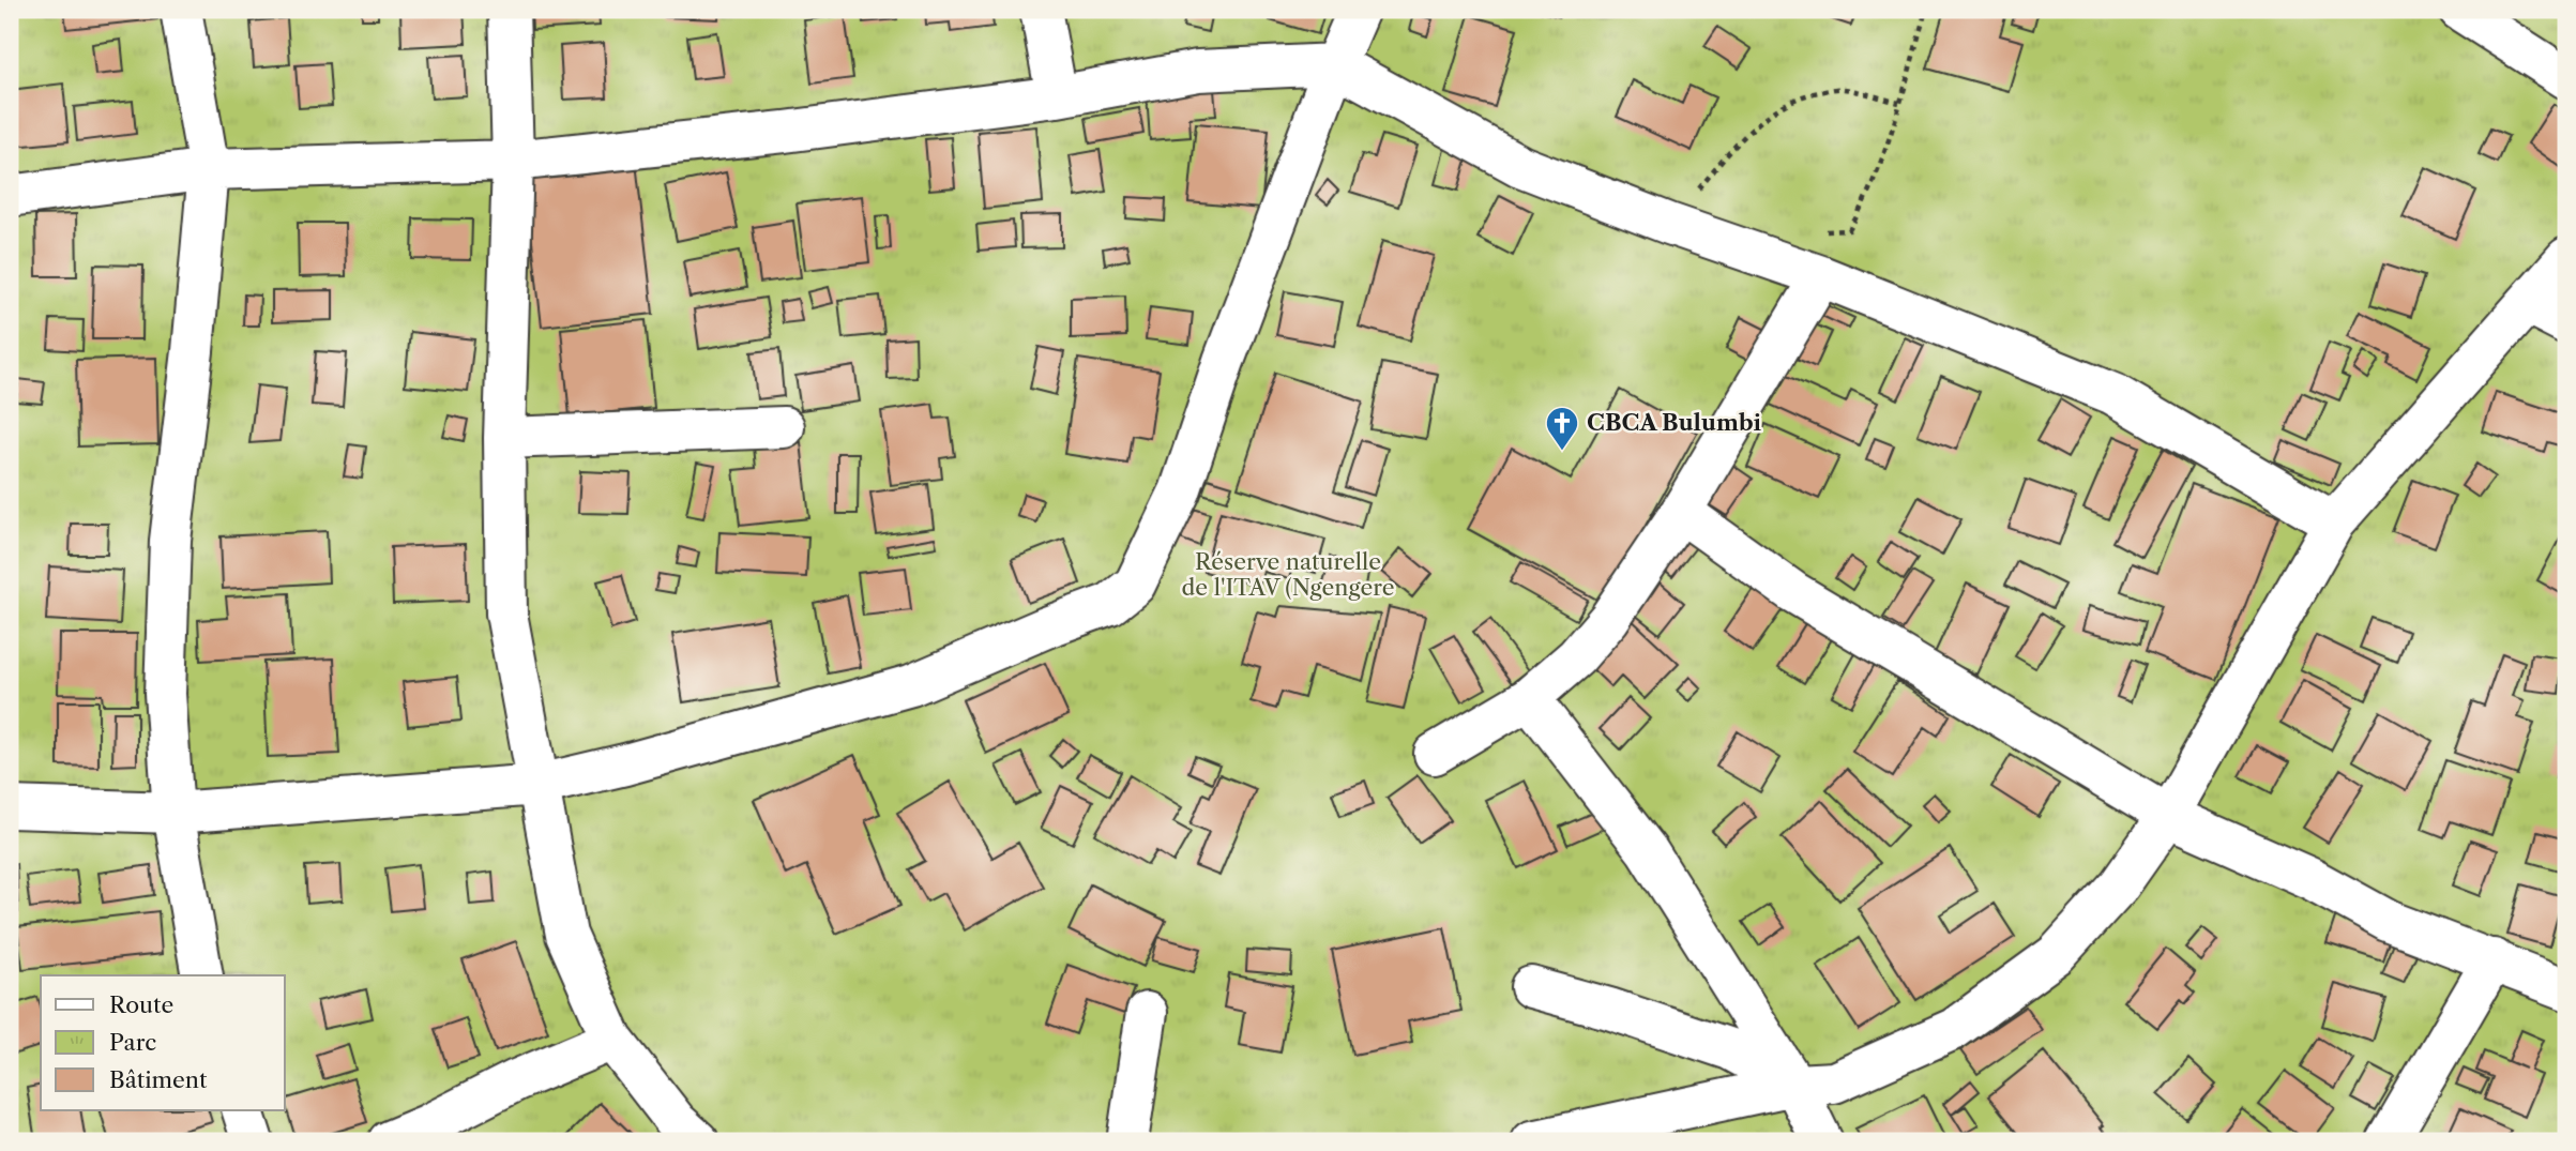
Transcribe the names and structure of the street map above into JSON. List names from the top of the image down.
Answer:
{
  "parks": ["Réserve naturelle de l'ITAV (Ngengere"],
  "places": {
    "church": ["CBCA Bulumbi"]
  },
  "legend": ["Route", "Parc", "Bâtiment"]
}
